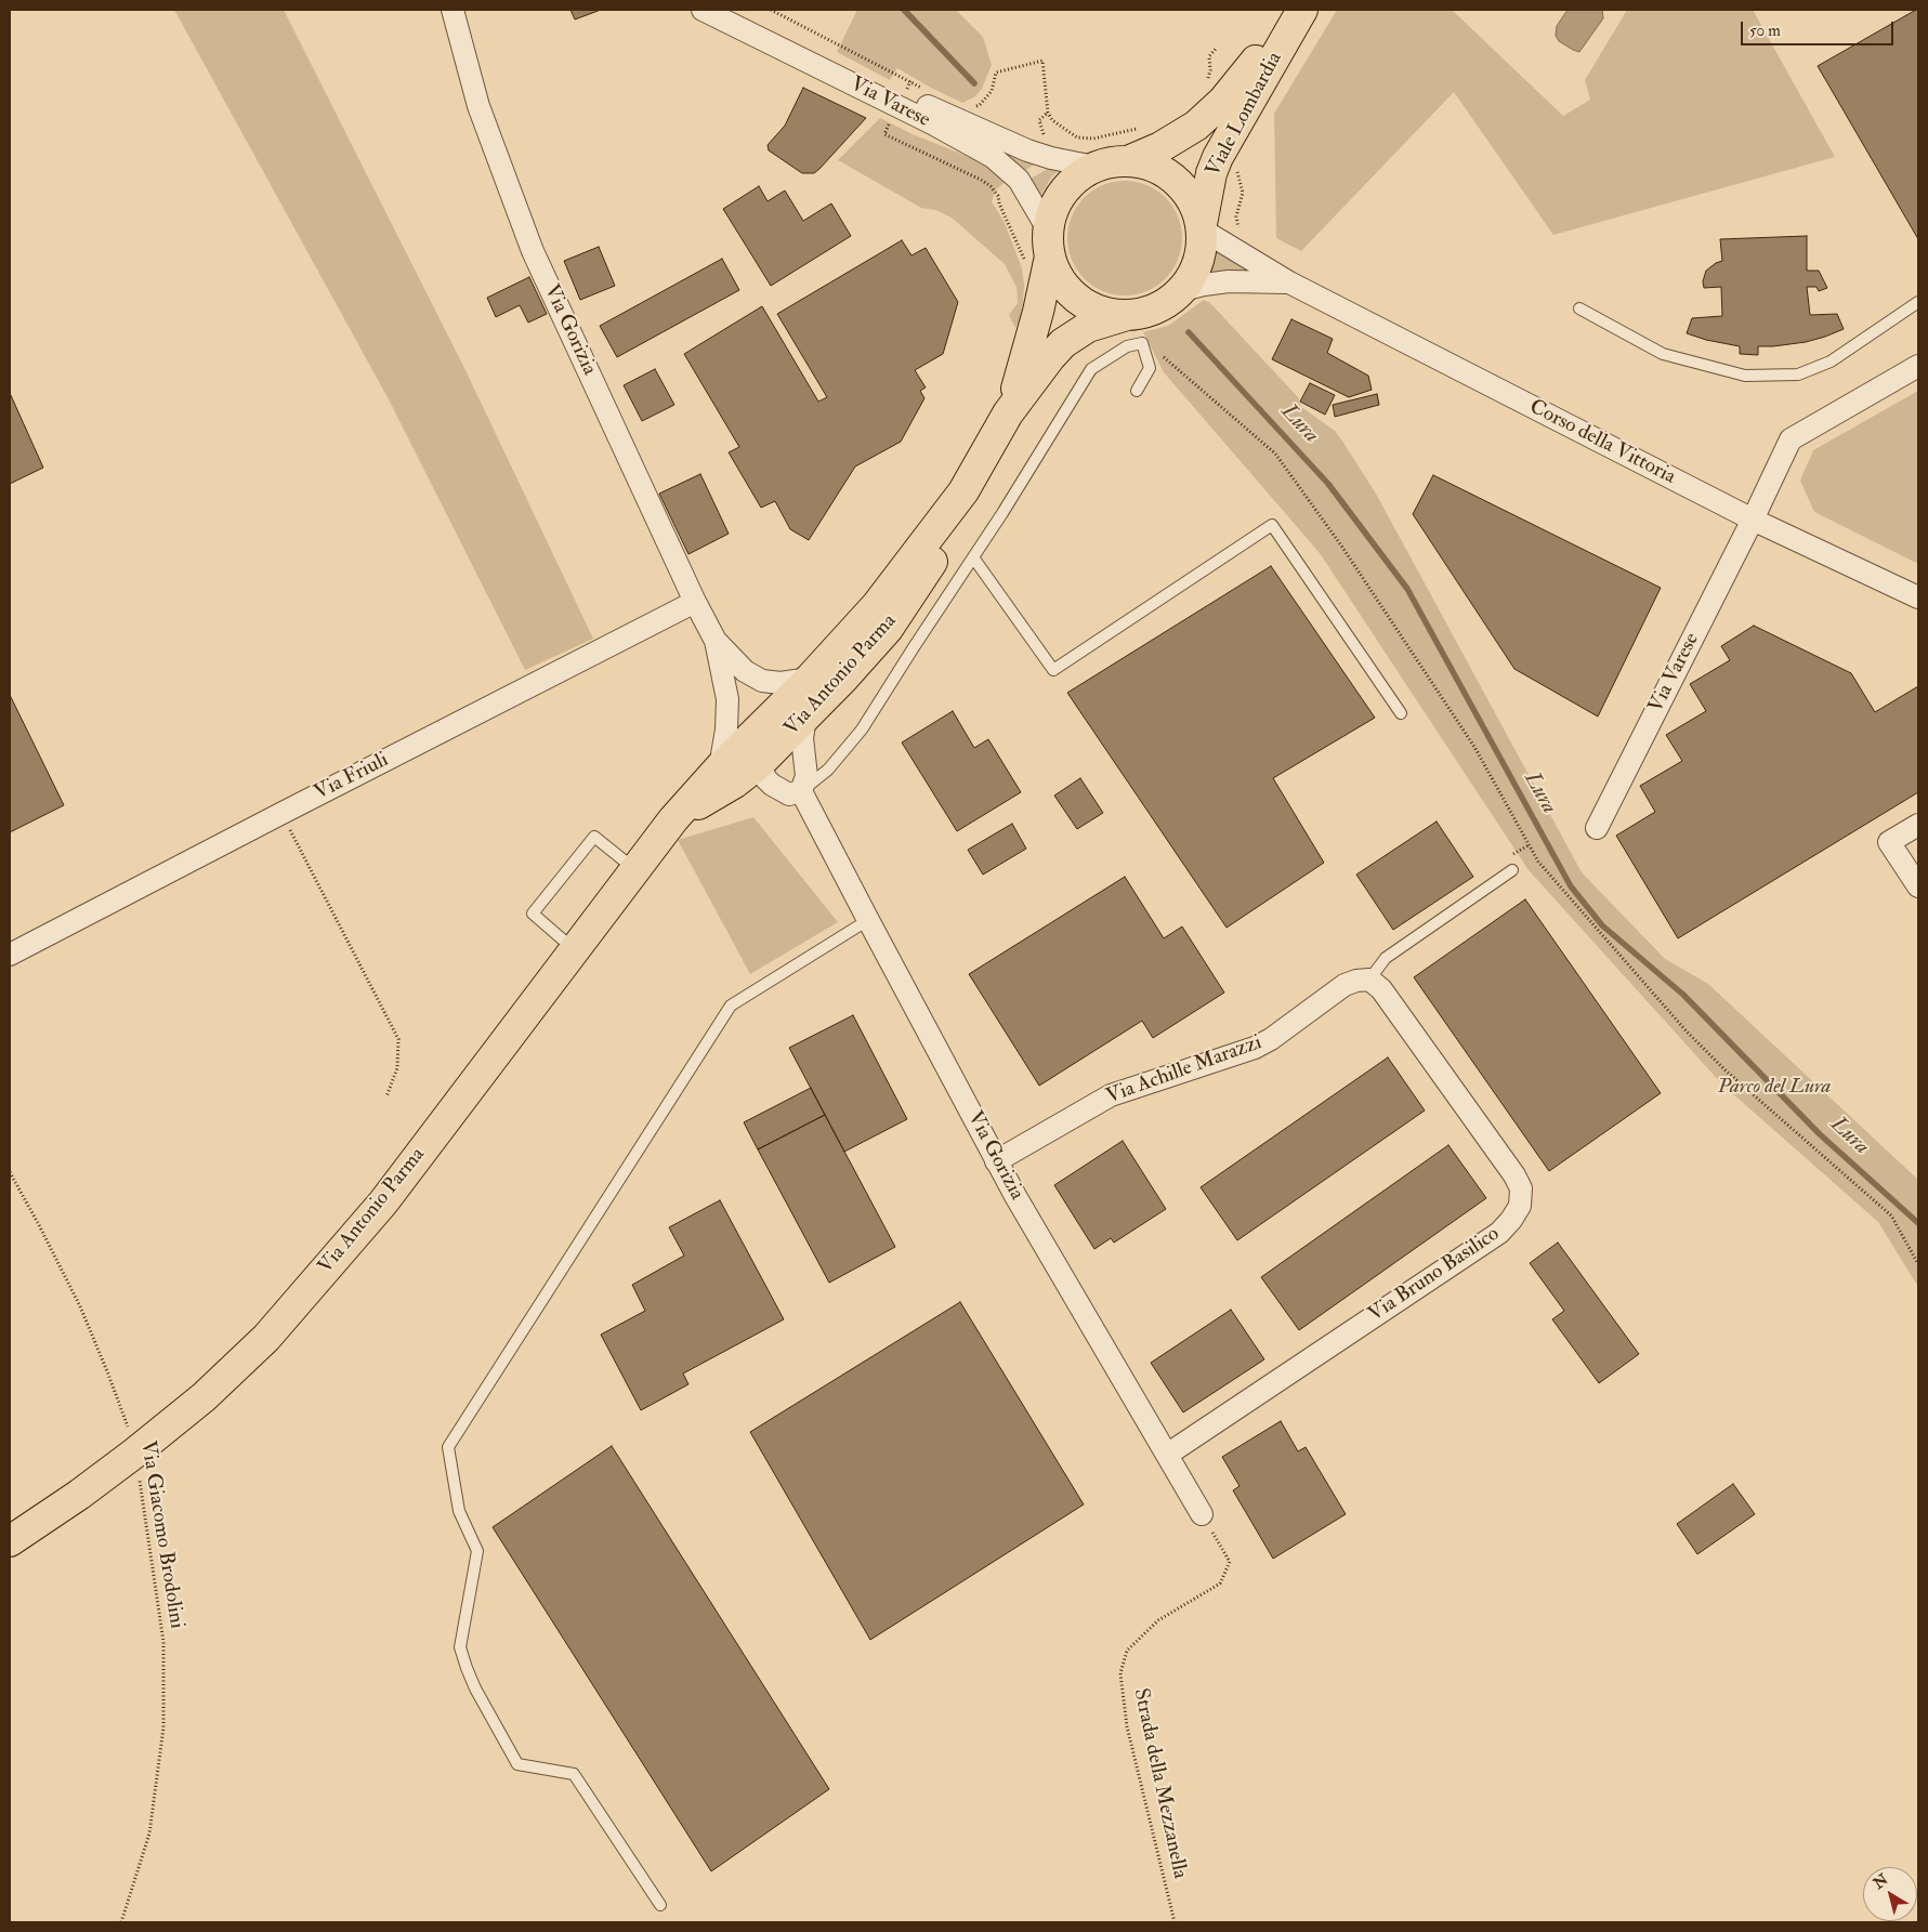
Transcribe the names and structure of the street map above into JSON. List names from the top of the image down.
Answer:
{
  "streets": {
    "main road": ["Viale Lombardia", "Via Antonio Parma"],
    "street": [
      "Via Varese",
      "Via Gorizia",
      "Corso della Vittoria",
      "Via Friuli",
      "Via Achille Marazzi",
      "Via Bruno Basilico"
    ],
    "path": ["Via Giacomo Brodolini", "Strada della Mezzanella"]
  },
  "crossings": [
    ["Via Varese", "Viale Lombardia"],
    ["Via Varese", "Corso della Vittoria"],
    ["Via Varese", "Via Antonio Parma"],
    ["Viale Lombardia", "Corso della Vittoria"],
    ["Viale Lombardia", "Via Antonio Parma"],
    ["Via Gorizia", "Via Antonio Parma"],
    ["Via Gorizia", "Via Friuli"],
    ["Via Gorizia", "Via Achille Marazzi"],
    ["Via Gorizia", "Via Bruno Basilico"],
    ["Via Gorizia", "Strada della Mezzanella"],
    ["Corso della Vittoria", "Via Antonio Parma"],
    ["Via Antonio Parma", "Via Giacomo Brodolini"],
    ["Via Achille Marazzi", "Via Bruno Basilico"]
  ],
  "water": ["Lura"],
  "parks": ["Parco del Lura"],
  "scale_bar": "50 m",
  "north": "top left"
}
